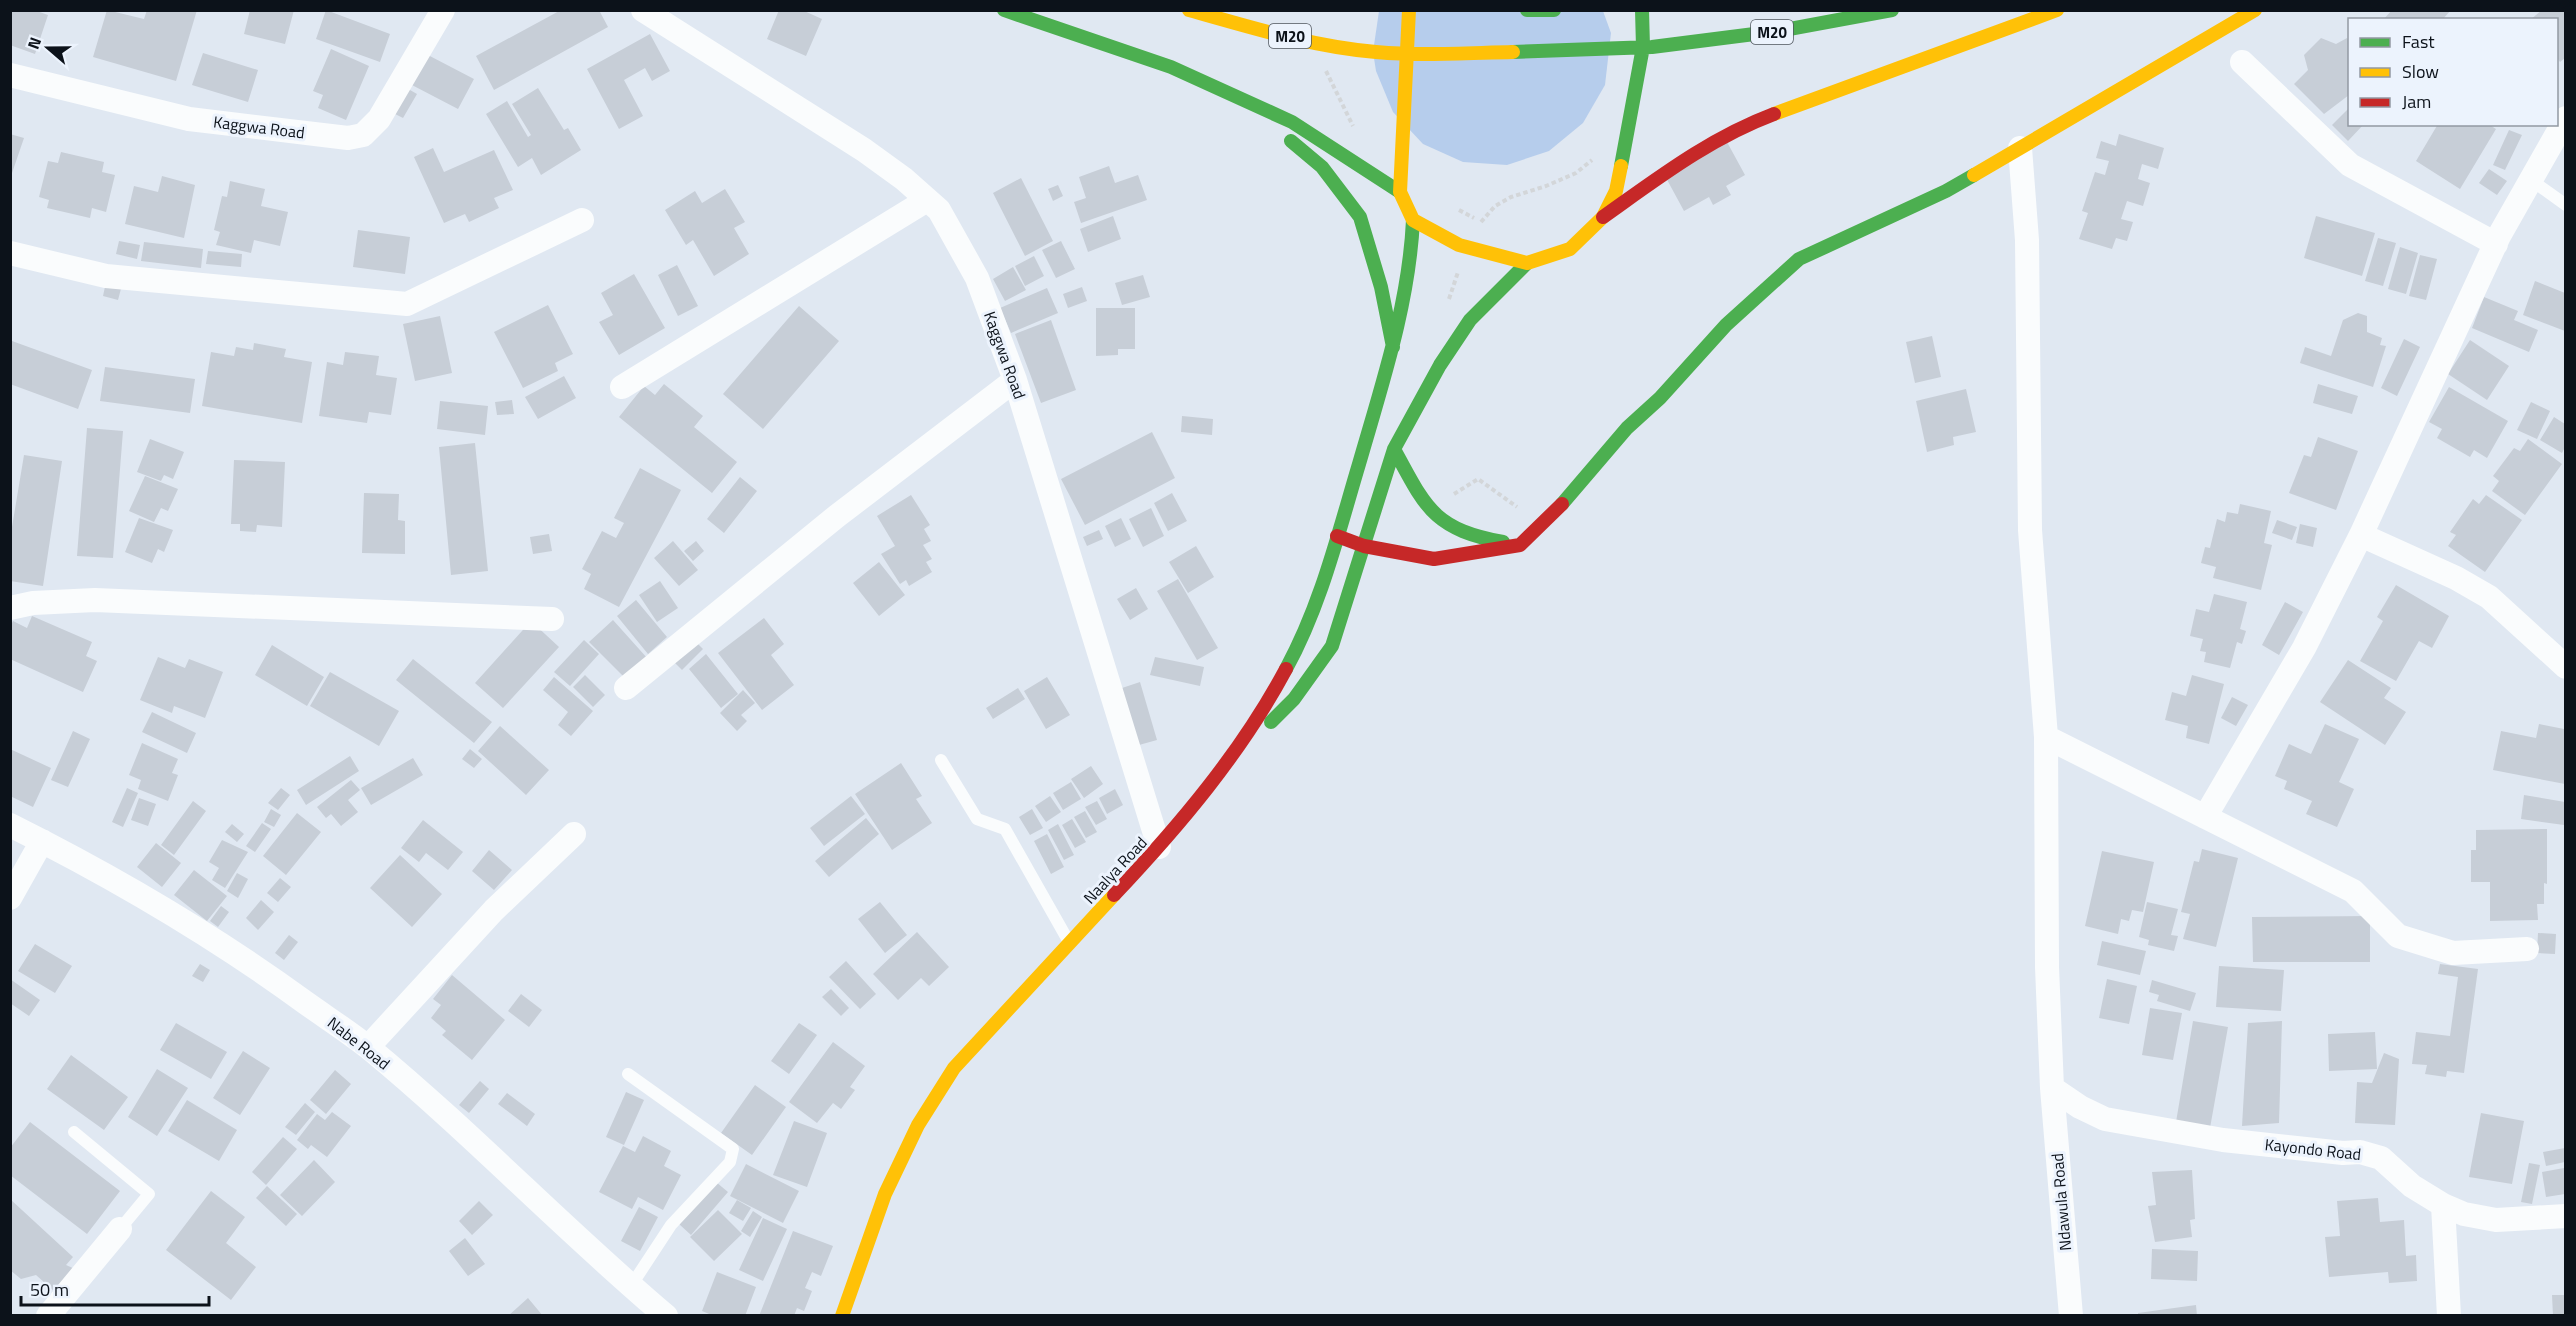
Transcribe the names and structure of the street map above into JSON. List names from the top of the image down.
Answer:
{
  "streets": {
    "main road": ["M20", "Naalya Road"],
    "street": [
      "Kaggwa Road",
      "Nabe Road",
      "Kayondo Road",
      "Ndawula Road"
    ]
  },
  "crossings": [
    ["Kaggwa Road", "Naalya Road"],
    ["Kayondo Road", "Ndawula Road"]
  ],
  "legend": ["Fast", "Slow", "Jam"],
  "scale_bar": "50 m",
  "north": "left"
}
